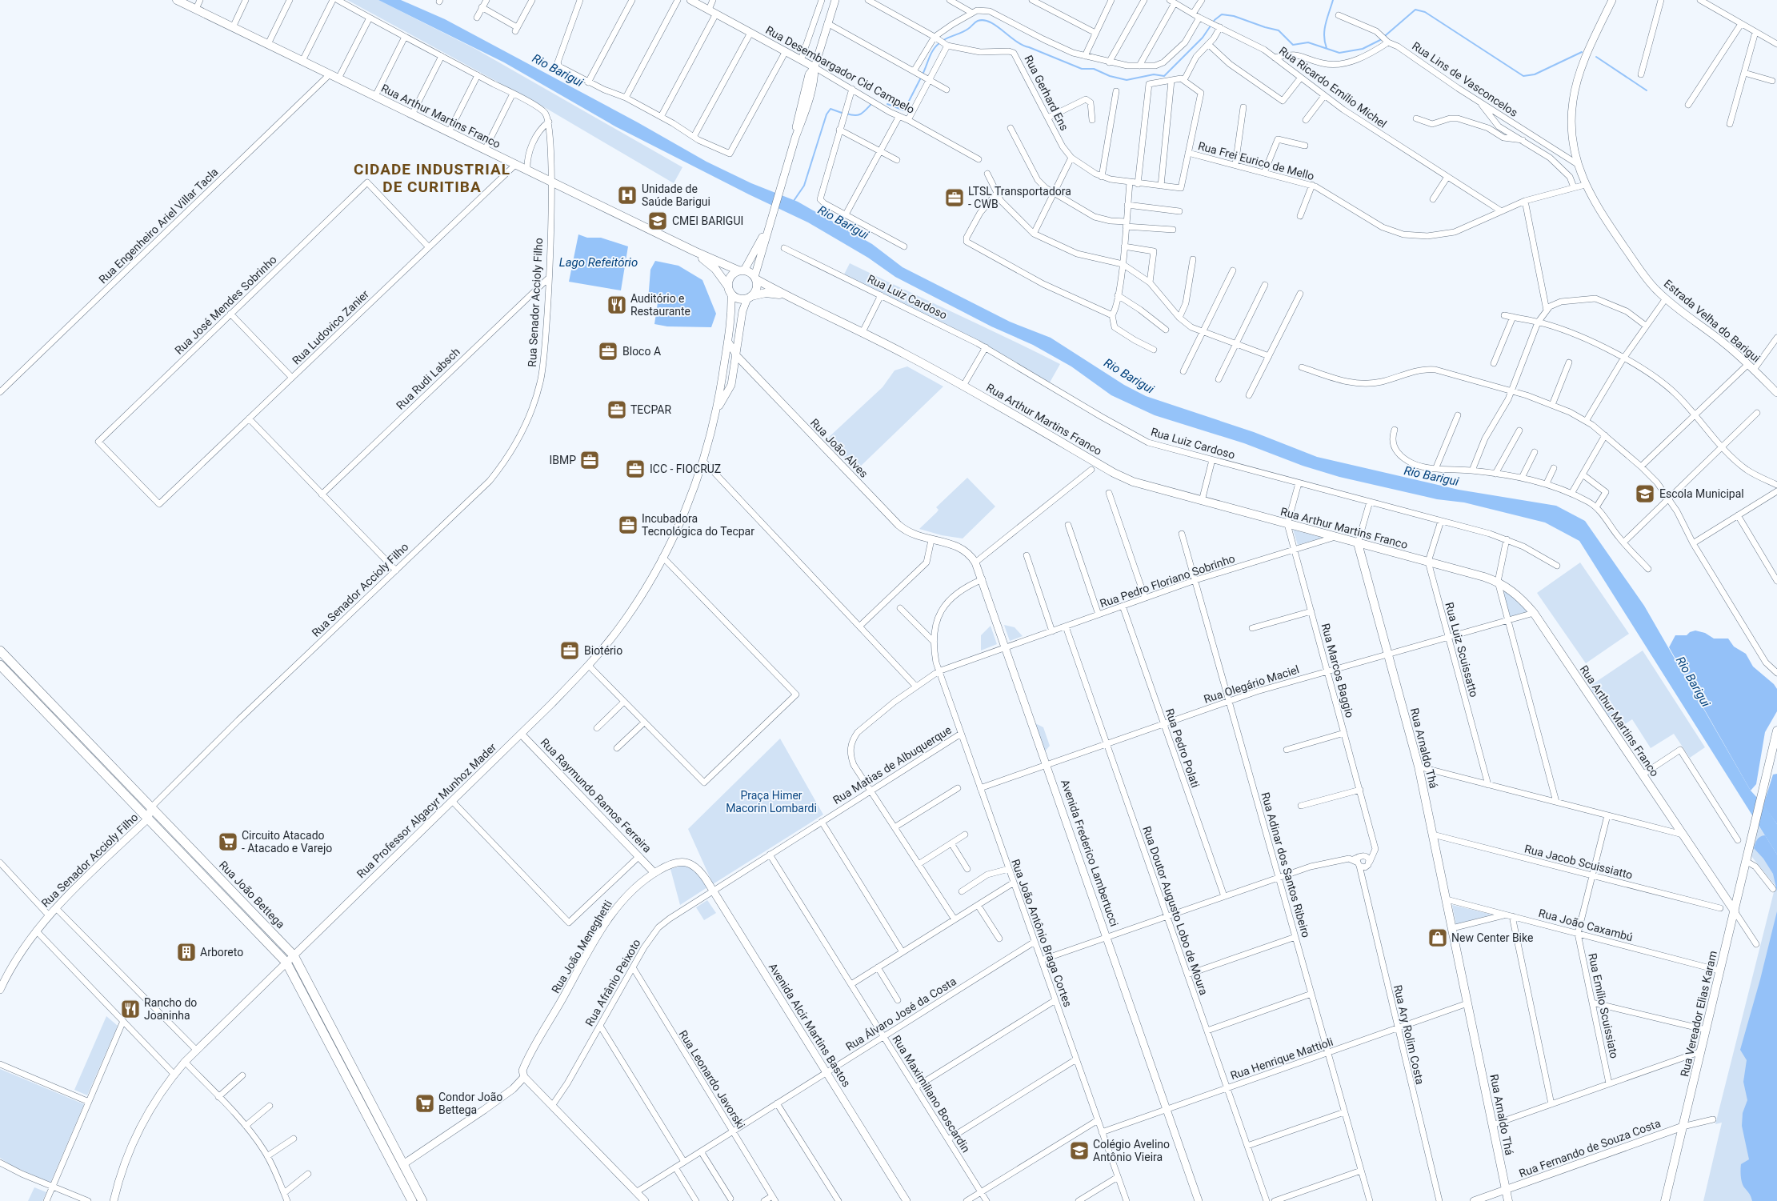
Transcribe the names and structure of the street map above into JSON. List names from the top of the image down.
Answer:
{
  "streets": {
    "main road": [
      "Rua Arthur Martins Franco",
      "Rua Arnaldo Thá",
      "Rua João Bettega",
      "Rua Vereador Elias Karam"
    ],
    "street": [
      "Rua Desembargador Cid Campelo",
      "Rua Lins de Vasconcelos",
      "Rua Ricardo Emílio Michel",
      "Rua Gerhard Ens",
      "Rua Frei Eurico de Mello",
      "Rua Engenheiro Ariel Villar Tacla",
      "Rua Luiz Cardoso",
      "Rua Senador Accioly Filho",
      "Rua José Mendes Sobrinho",
      "Estrada Velha do Barigui",
      "Rua Ludovico Zanier",
      "Rua Rudi Labsch",
      "Rua João Alves",
      "Rua Pedro Floriano Sobrinho",
      "Rua Luiz Scuissatto",
      "Rua Marcos Baggio",
      "Rua Olegário Maciel",
      "Rua Pedro Polati",
      "Rua Matias de Albuquerque",
      "Rua Raymundo Ramos Ferreira",
      "Rua Professor Algacyr Munhoz Mader",
      "Avenida Frederico Lambertucci",
      "Rua Jacob Scuissiatto",
      "Rua Adinar dos Santos Ribeiro",
      "Rua Doutor Augusto Lobo de Moura",
      "Rua João Caxambú",
      "Rua João Antônio Braga Cortes",
      "Rua João Meneghetti",
      "Rua Afrânio Peixoto",
      "Rua Emílio Scuissiato",
      "Rua Álvaro José da Costa",
      "Avenida Alcir Martins Bastos",
      "Rua Ary Rolim Costa",
      "Rua Henrique Mattioli",
      "Rua Leonardo Javorski",
      "Rua Maximiliano Boscardin",
      "Rua Fernando de Souza Costa"
    ]
  },
  "crossings": [
    ["Rua Lins de Vasconcelos", "Estrada Velha do Barigui"],
    ["Rua Ricardo Emílio Michel", "Rua Frei Eurico de Mello"],
    ["Rua Gerhard Ens", "Rua Frei Eurico de Mello"],
    ["Rua Arthur Martins Franco", "Rua Engenheiro Ariel Villar Tacla"],
    ["Rua Arthur Martins Franco", "Rua Senador Accioly Filho"],
    ["Rua Arthur Martins Franco", "Rua Ludovico Zanier"],
    ["Rua Arthur Martins Franco", "Rua Pedro Floriano Sobrinho"],
    ["Rua Arthur Martins Franco", "Rua Luiz Scuissatto"],
    ["Rua Arthur Martins Franco", "Rua Marcos Baggio"],
    ["Rua Arthur Martins Franco", "Rua Olegário Maciel"],
    ["Rua Arthur Martins Franco", "Rua Arnaldo Thá"],
    ["Rua Arthur Martins Franco", "Rua Professor Algacyr Munhoz Mader"],
    ["Rua Arthur Martins Franco", "Rua Vereador Elias Karam"],
    ["Rua Frei Eurico de Mello", "Estrada Velha do Barigui"],
    ["Rua Senador Accioly Filho", "Rua Rudi Labsch"],
    ["Rua Senador Accioly Filho", "Rua João Bettega"],
    ["Rua José Mendes Sobrinho", "Rua Ludovico Zanier"],
    ["Rua João Alves", "Rua Professor Algacyr Munhoz Mader"],
    ["Rua João Alves", "Avenida Frederico Lambertucci"],
    ["Rua Pedro Floriano Sobrinho", "Rua Marcos Baggio"],
    ["Rua Pedro Floriano Sobrinho", "Rua Pedro Polati"],
    ["Rua Pedro Floriano Sobrinho", "Rua Matias de Albuquerque"],
    ["Rua Pedro Floriano Sobrinho", "Avenida Frederico Lambertucci"],
    ["Rua Pedro Floriano Sobrinho", "Rua Adinar dos Santos Ribeiro"],
    ["Rua Pedro Floriano Sobrinho", "Rua Doutor Augusto Lobo de Moura"],
    ["Rua Pedro Floriano Sobrinho", "Rua João Antônio Braga Cortes"],
    ["Rua Luiz Scuissatto", "Rua Olegário Maciel"],
    ["Rua Marcos Baggio", "Rua Olegário Maciel"],
    ["Rua Olegário Maciel", "Rua Pedro Polati"],
    ["Rua Olegário Maciel", "Rua Arnaldo Thá"],
    ["Rua Olegário Maciel", "Avenida Frederico Lambertucci"],
    ["Rua Olegário Maciel", "Rua Adinar dos Santos Ribeiro"],
    ["Rua Olegário Maciel", "Rua Doutor Augusto Lobo de Moura"],
    ["Rua Olegário Maciel", "Rua João Antônio Braga Cortes"],
    ["Rua Arnaldo Thá", "Rua Jacob Scuissiatto"],
    ["Rua Arnaldo Thá", "Rua João Caxambú"],
    ["Rua Arnaldo Thá", "Rua Henrique Mattioli"],
    ["Rua Arnaldo Thá", "Rua Fernando de Souza Costa"],
    ["Rua Matias de Albuquerque", "Rua João Antônio Braga Cortes"],
    ["Rua Matias de Albuquerque", "Rua Afrânio Peixoto"],
    ["Rua Matias de Albuquerque", "Avenida Alcir Martins Bastos"],
    ["Rua Matias de Albuquerque", "Rua Maximiliano Boscardin"],
    ["Rua Raymundo Ramos Ferreira", "Rua Professor Algacyr Munhoz Mader"],
    ["Rua Raymundo Ramos Ferreira", "Rua João Meneghetti"],
    ["Rua Professor Algacyr Munhoz Mader", "Rua João Bettega"],
    ["Avenida Frederico Lambertucci", "Rua Henrique Mattioli"],
    ["Rua Jacob Scuissiatto", "Rua Emílio Scuissiato"],
    ["Rua Adinar dos Santos Ribeiro", "Rua Henrique Mattioli"],
    ["Rua Doutor Augusto Lobo de Moura", "Rua Henrique Mattioli"],
    ["Rua João Caxambú", "Rua Emílio Scuissiato"],
    ["Rua João Caxambú", "Rua Vereador Elias Karam"],
    ["Rua João Antônio Braga Cortes", "Rua Álvaro José da Costa"],
    ["Rua João Antônio Braga Cortes", "Rua Henrique Mattioli"],
    ["Rua João Meneghetti", "Avenida Alcir Martins Bastos"],
    ["Rua Afrânio Peixoto", "Avenida Alcir Martins Bastos"],
    ["Rua Afrânio Peixoto", "Rua Leonardo Javorski"],
    ["Rua Álvaro José da Costa", "Avenida Alcir Martins Bastos"],
    ["Rua Álvaro José da Costa", "Rua Leonardo Javorski"],
    ["Rua Álvaro José da Costa", "Rua Maximiliano Boscardin"],
    ["Rua Vereador Elias Karam", "Rua Fernando de Souza Costa"],
    ["Rua Ary Rolim Costa", "Rua Henrique Mattioli"]
  ],
  "districts": ["CIDADE INDUSTRIAL DE CURITIBA"],
  "water": ["Rio Barigui", "Lago Refeitório"],
  "parks": ["Praça Himer Macorin Lombardi"],
  "places": {
    "hospital": ["Unidade de Saúde Barigui"],
    "office": [
      "LTSL Transportadora - CWB",
      "Bloco A",
      "TECPAR",
      "IBMP",
      "ICC - FIOCRUZ",
      "Incubadora Tecnológica do Tecpar",
      "Biotério"
    ],
    "school or university": ["CMEI BARIGUI", "Escola Municipal", "Colégio Avelino Antônio Vieira"],
    "restaurant": ["Auditório e Restaurante", "Rancho do Joaninha"],
    "supermarket": ["Circuito Atacado - Atacado e Varejo", "Condor João Bettega"],
    "shop": ["New Center Bike"],
    "building": ["Arboreto"]
  }
}
